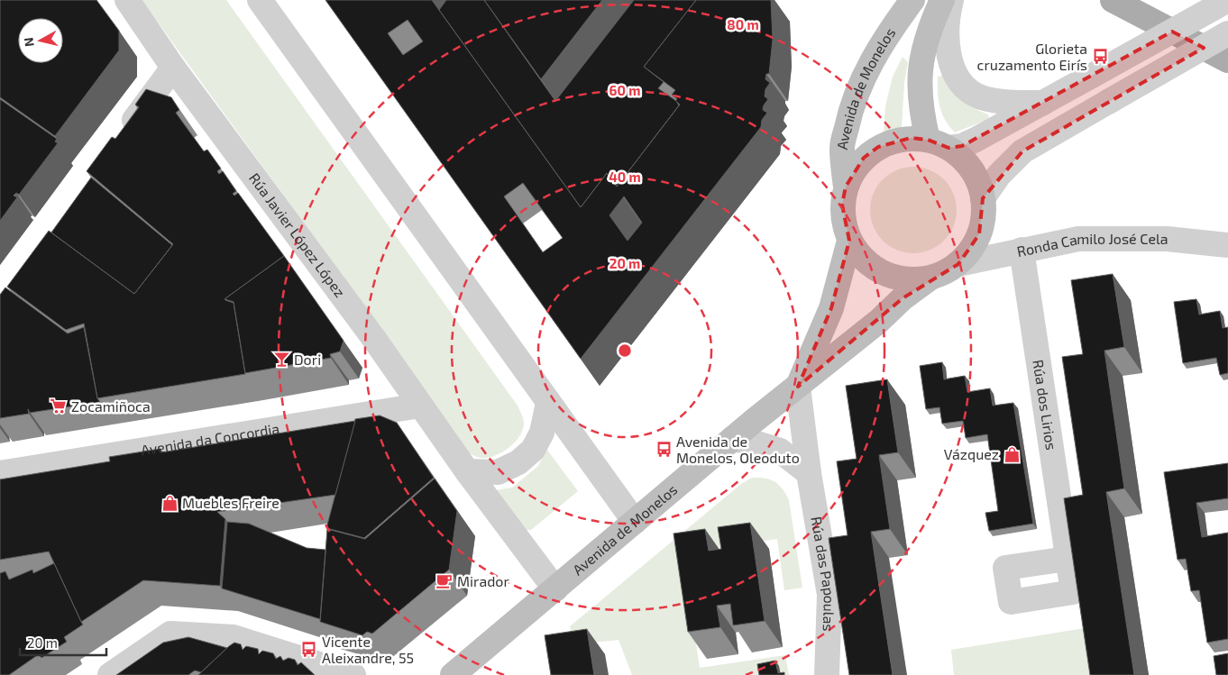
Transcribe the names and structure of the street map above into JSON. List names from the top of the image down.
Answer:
{
  "streets": {
    "street": [
      "Avenida de Monelos",
      "Rúa Javier López López",
      "Ronda Camilo José Cela",
      "Rúa dos Lirios",
      "Avenida da Concordia",
      "Rúa das Papoulas"
    ]
  },
  "crossings": [
    ["Avenida de Monelos", "Rúa Javier López López"],
    ["Avenida de Monelos", "Ronda Camilo José Cela"],
    ["Avenida de Monelos", "Rúa das Papoulas"],
    ["Rúa Javier López López", "Avenida da Concordia"],
    ["Ronda Camilo José Cela", "Rúa dos Lirios"]
  ],
  "places": {
    "bus stop": ["Glorieta cruzamento Eirís", "Avenida de Monelos, Oleoduto", "Vicente Aleixandre, 55"],
    "bar": ["Dori"],
    "supermarket": ["Zocamiñoca"],
    "shop": ["Vázquez", "Muebles Freire"],
    "cafe": ["Mirador"]
  },
  "scale_bar": "20 m",
  "north": "left",
  "rings": [
    "80 m",
    "60 m",
    "40 m",
    "20 m"
  ]
}
